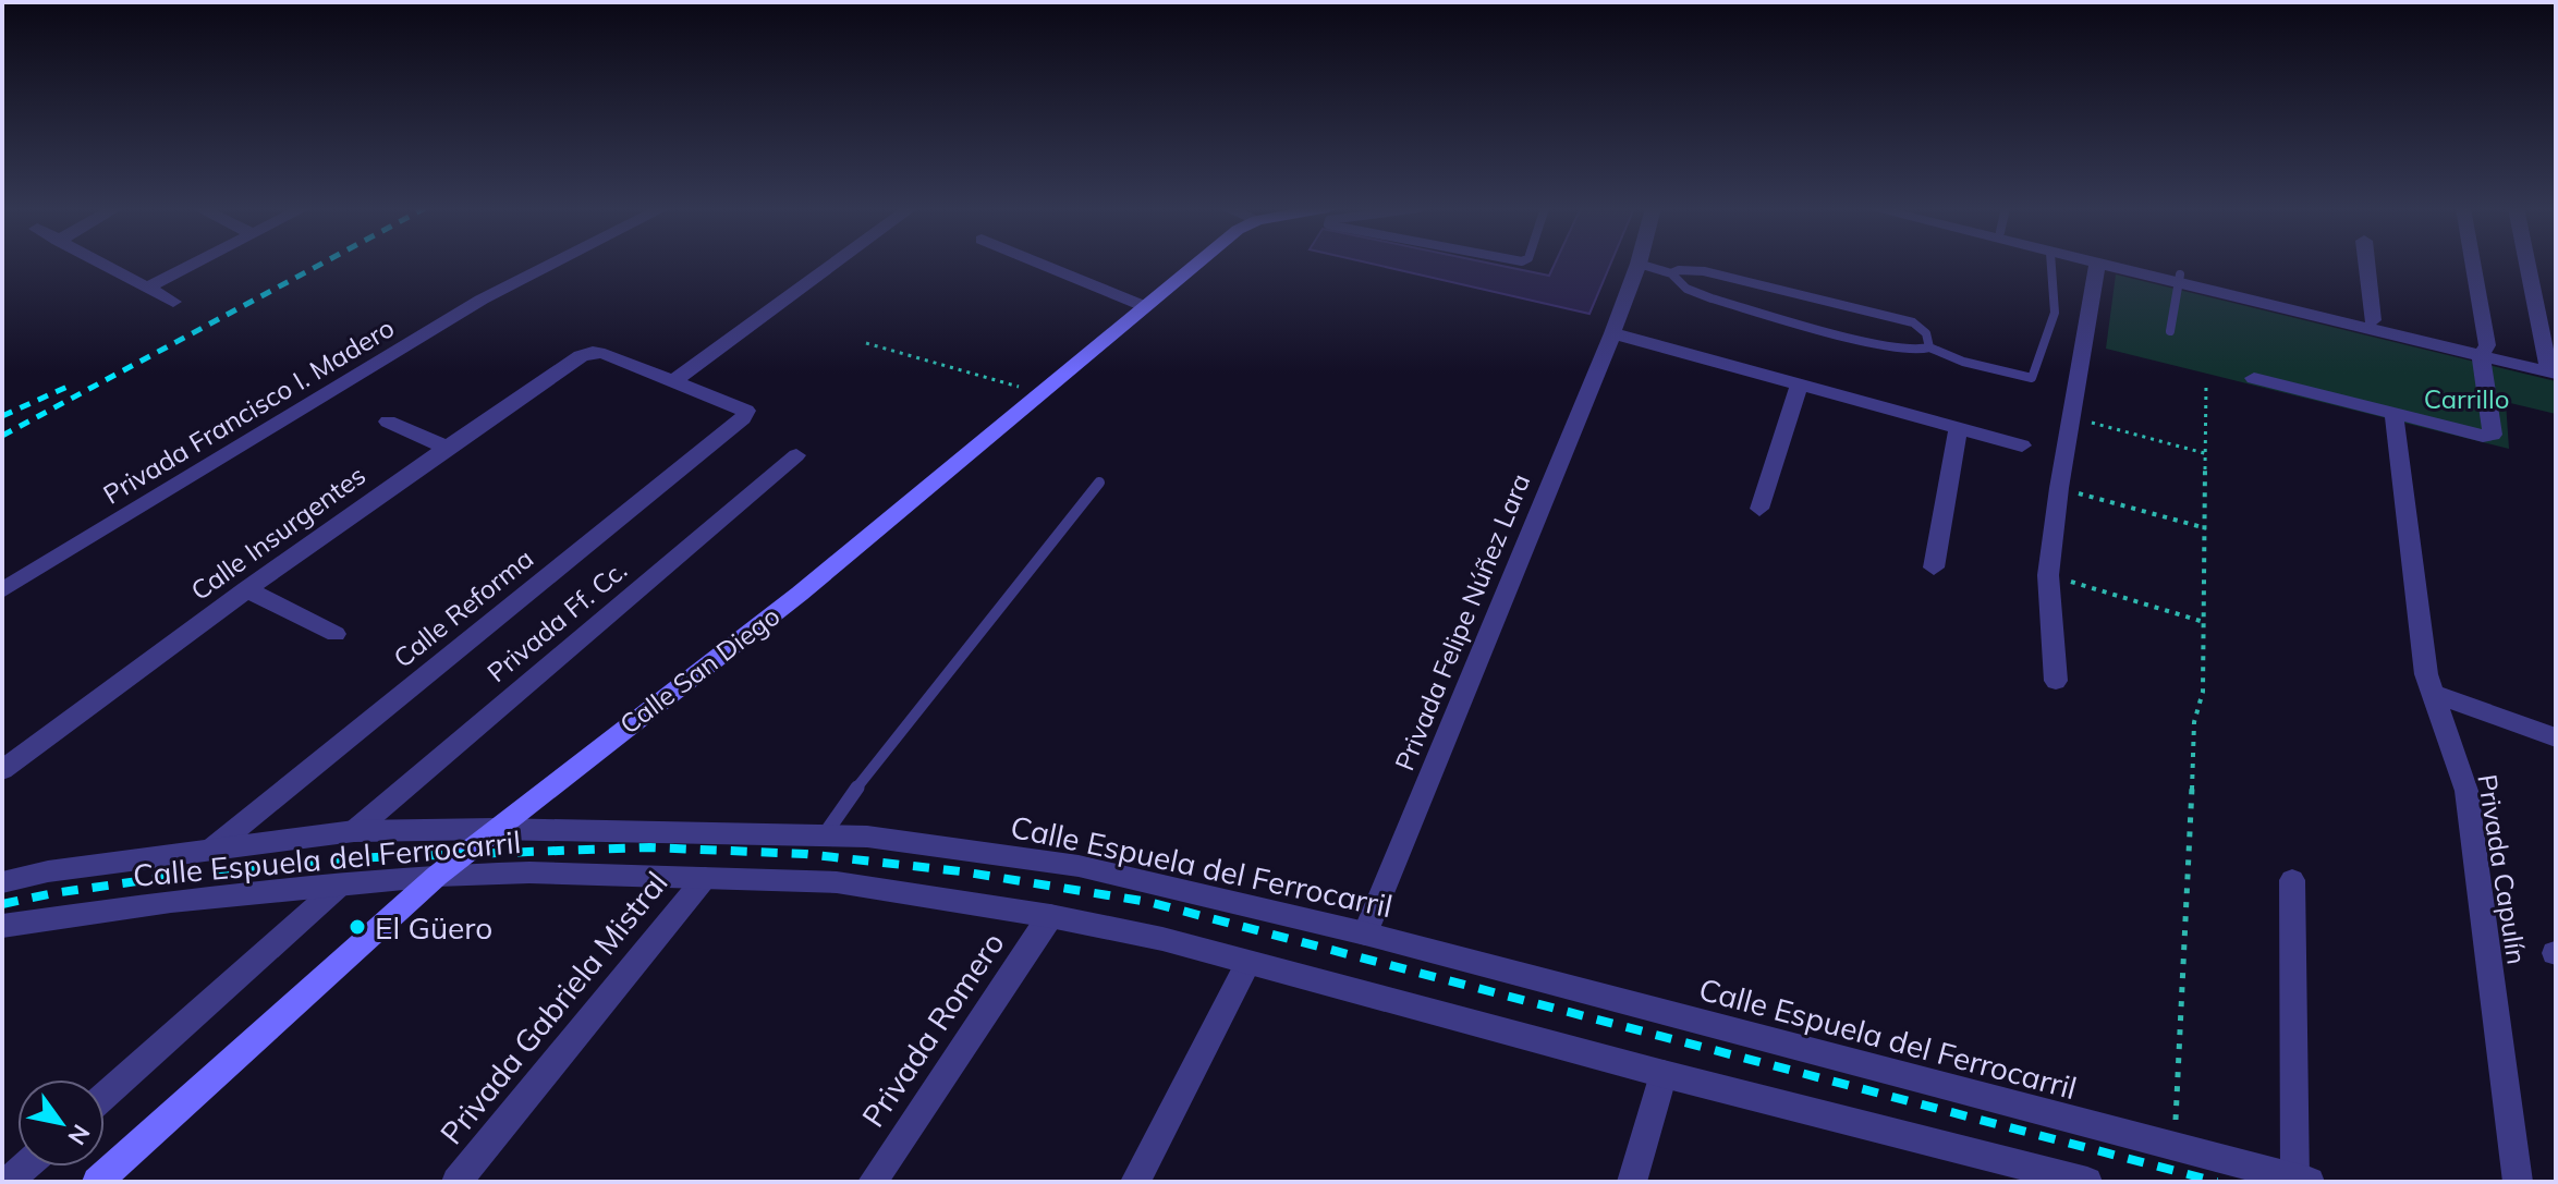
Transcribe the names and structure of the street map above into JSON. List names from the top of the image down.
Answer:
{
  "streets": {
    "main road": ["Calle San Diego"],
    "street": [
      "Privada Francisco I. Madero",
      "Calle Insurgentes",
      "Calle Reforma",
      "Privada Ff. Cc.",
      "Privada Felipe Núñez Lara",
      "Calle Espuela del Ferrocarril",
      "Privada Capulín",
      "Privada Gabriela Mistral",
      "Privada Romero"
    ]
  },
  "crossings": [
    ["Calle Insurgentes", "Calle Reforma"],
    ["Calle Reforma", "Calle Espuela del Ferrocarril"],
    ["Privada Ff. Cc.", "Calle Espuela del Ferrocarril"],
    ["Privada Felipe Núñez Lara", "Calle Espuela del Ferrocarril"],
    ["Calle San Diego", "Calle Espuela del Ferrocarril"],
    ["Calle Espuela del Ferrocarril", "Privada Gabriela Mistral"],
    ["Calle Espuela del Ferrocarril", "Privada Romero"]
  ],
  "parks": ["Carrillo"],
  "places": ["El Güero"],
  "north": "bottom right"
}
